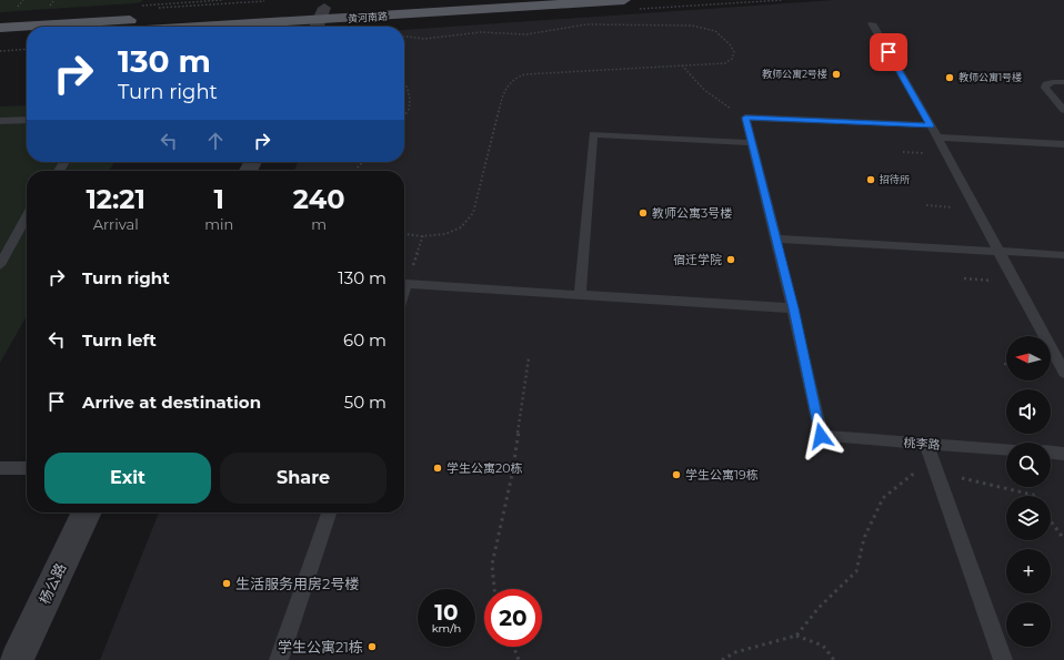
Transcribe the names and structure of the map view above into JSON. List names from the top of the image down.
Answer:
{
  "streets": {
    "main road": ["黄河南路"],
    "street": ["杨公路"],
    "lane": ["桃李路"]
  },
  "places": [
    "教师公寓2号楼",
    "教师公寓1号楼",
    "招待所",
    "教师公寓3号楼",
    "宿迁学院",
    "学生公寓20栋",
    "学生公寓19栋",
    "生活服务用房2号楼",
    "学生公寓21栋"
  ],
  "north": "left",
  "page": {
    "turn": ["130 m", "Turn right"],
    "eta": [
      "12:21",
      "Arrival",
      "1",
      "min",
      "240",
      "m"
    ],
    "list": [
      {
        "name": "Turn right",
        "value": "130 m"
      },
      {
        "name": "Turn left",
        "value": "60 m"
      },
      {
        "name": "Arrive at destination",
        "value": "50 m"
      }
    ],
    "map_buttons": ["+", "−"],
    "buttons": ["Exit", "Share"],
    "speed": "10 km/h",
    "limit": "20"
  }
}
